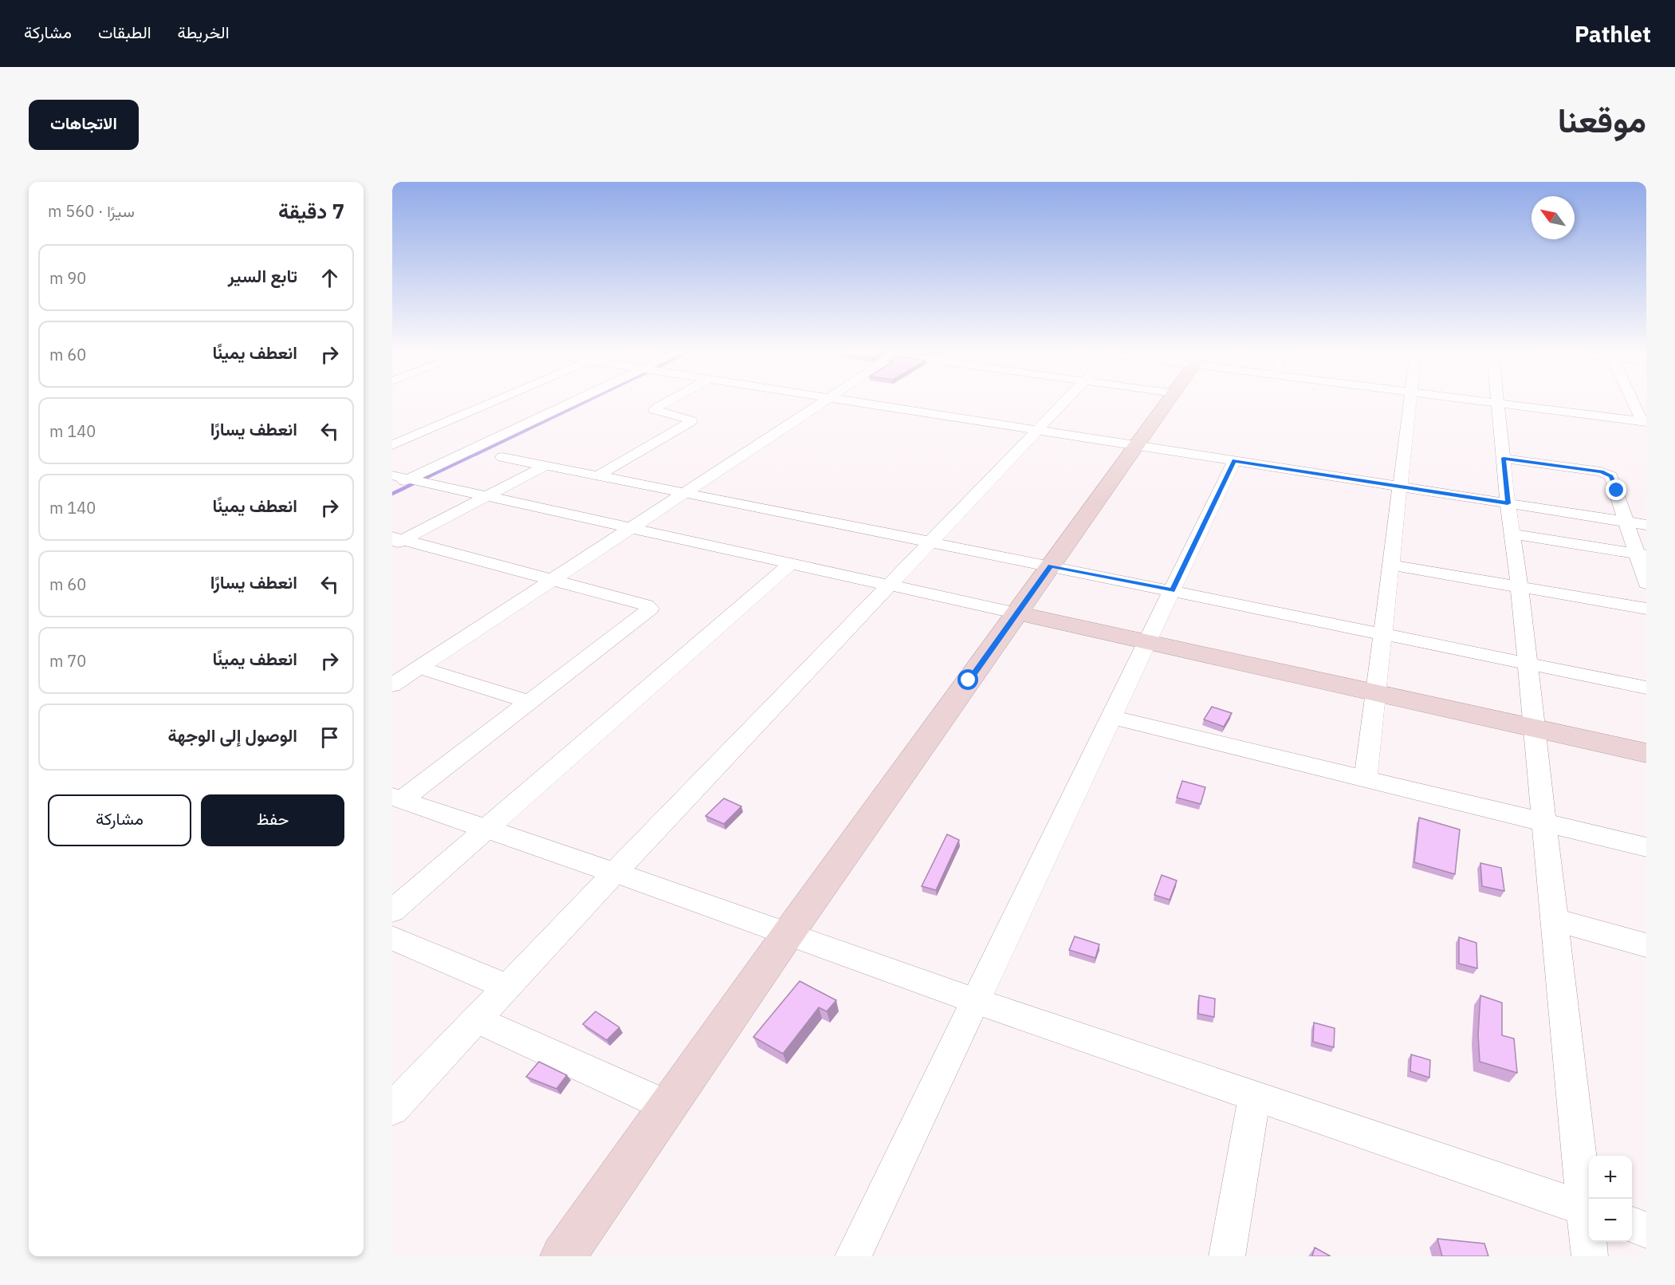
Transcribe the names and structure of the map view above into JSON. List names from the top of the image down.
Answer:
{
  "north": "top left",
  "page": {
    "header": "Pathlet",
    "nav": ["الخريطة", "الطبقات", "مشاركة"],
    "title": "موقعنا",
    "buttons": [
      "الاتجاهات",
      ["حفظ", "مشاركة"]
    ],
    "heading": ["7 دقيقة", "سيرًا · 560 m"],
    "list": [
      ["تابع السير", "90 m"],
      ["انعطف يمينًا", "60 m"],
      ["انعطف يسارًا", "140 m"],
      ["انعطف يمينًا", "140 m"],
      ["انعطف يسارًا", "60 m"],
      ["انعطف يمينًا", "70 m"],
      "الوصول إلى الوجهة"
    ],
    "map_buttons": ["+", "−"]
  }
}
